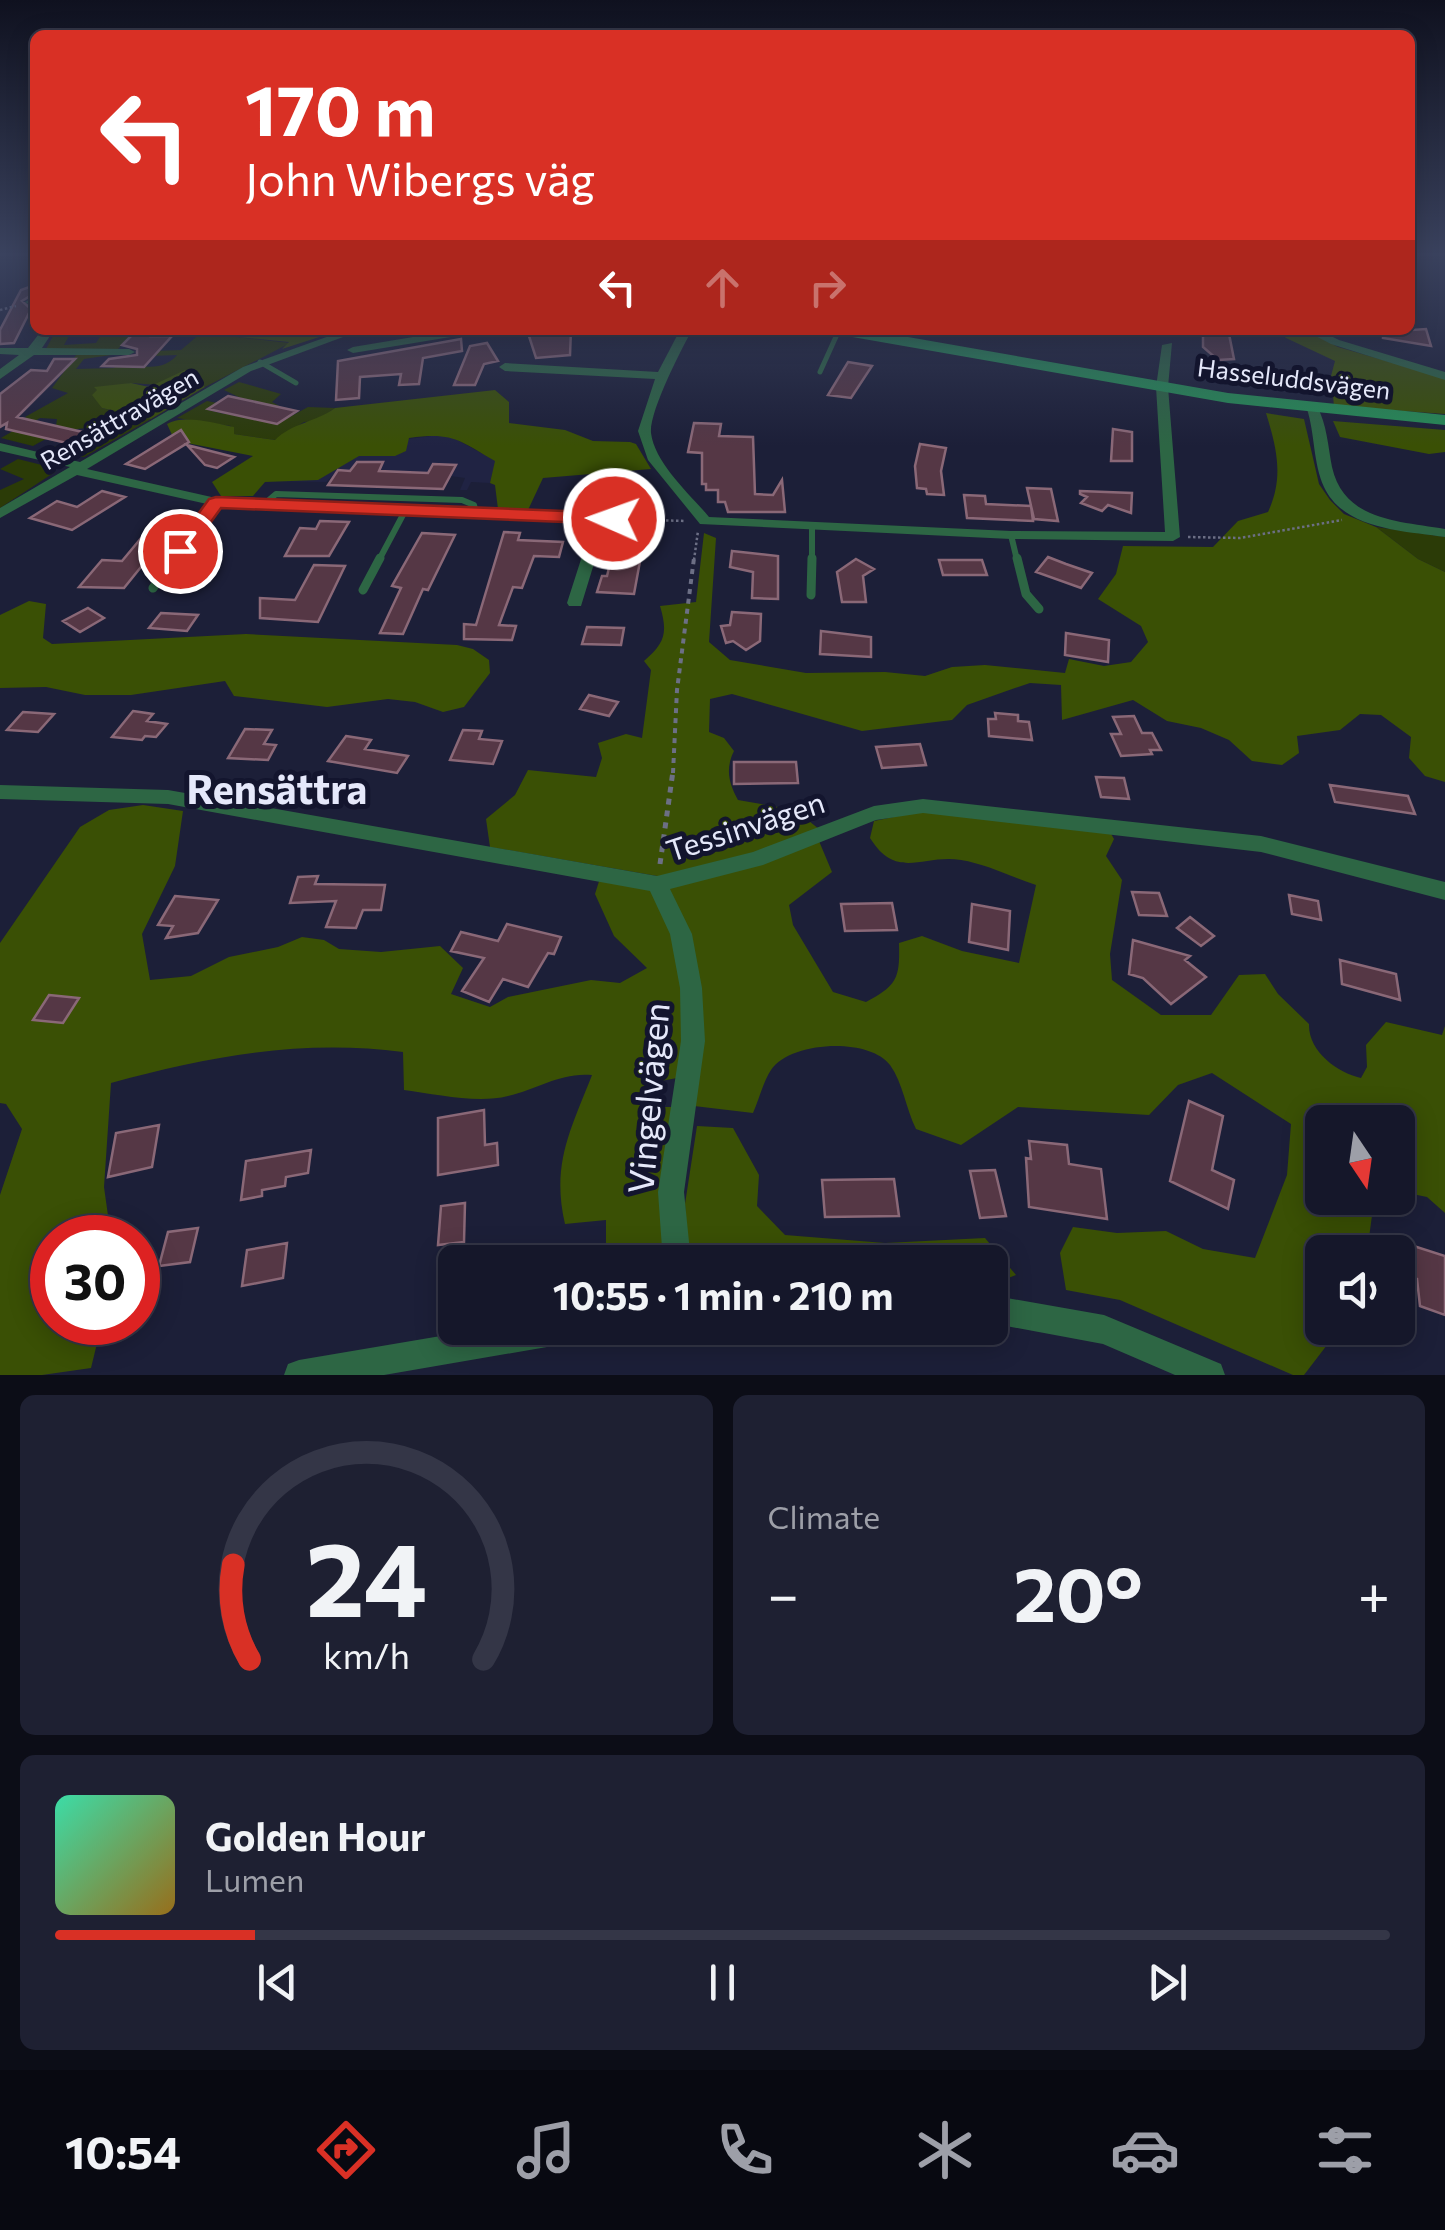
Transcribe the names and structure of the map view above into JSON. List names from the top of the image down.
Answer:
{
  "streets": {
    "street": [
      "Hasseluddsvägen",
      "Rensättravägen",
      "Tessinvägen",
      "Vingelvägen"
    ]
  },
  "crossings": [
    ["Tessinvägen", "Vingelvägen"]
  ],
  "districts": ["Rensättra"],
  "north": "bottom",
  "page": {
    "turn": ["170 m", "John Wibergs väg"],
    "limit": "30",
    "trip": "10:55 · 1 min · 210 m",
    "tile": "Climate",
    "heat": ["−", "20°", "+"],
    "song": ["Golden Hour", "Lumen"],
    "tabs": "10:54",
    "gauge": ["24", "km/h"]
  }
}
